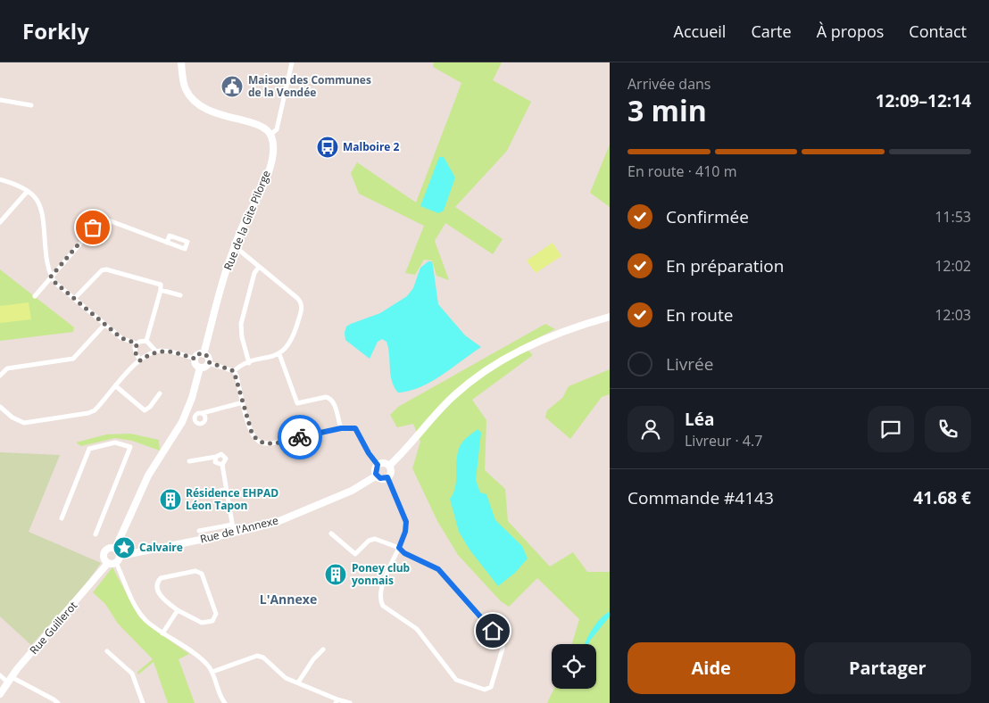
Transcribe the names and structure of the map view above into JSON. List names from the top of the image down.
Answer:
{
  "streets": {
    "street": ["Rue de la Gite Pilorge", "Rue de l'Annexe", "Rue Guillerot"]
  },
  "crossings": [
    ["Rue de l'Annexe", "Rue Guillerot"]
  ],
  "districts": ["L'Annexe"],
  "places": {
    "public building": ["Maison des Communes de la Vendée"],
    "bus stop": ["Malboire 2"],
    "building": ["Résidence EHPAD Léon Tapon", "Poney club yonnais"],
    "place": ["Calvaire"]
  },
  "page": {
    "header": "Forkly",
    "nav": [
      "Accueil",
      "Carte",
      "À propos",
      "Contact"
    ],
    "heading": ["3 min", "Arrivée dans", "12:09–12:14"],
    "panel": [
      "Léa",
      "Livreur · 4.7",
      "Commande #4143",
      "41.68 €"
    ],
    "bar": "En route · 410 m",
    "list": [
      ["Confirmée", "11:53"],
      ["En préparation", "12:02"],
      ["En route", "12:03"],
      "Livrée"
    ],
    "buttons": ["Aide", "Partager"]
  }
}
